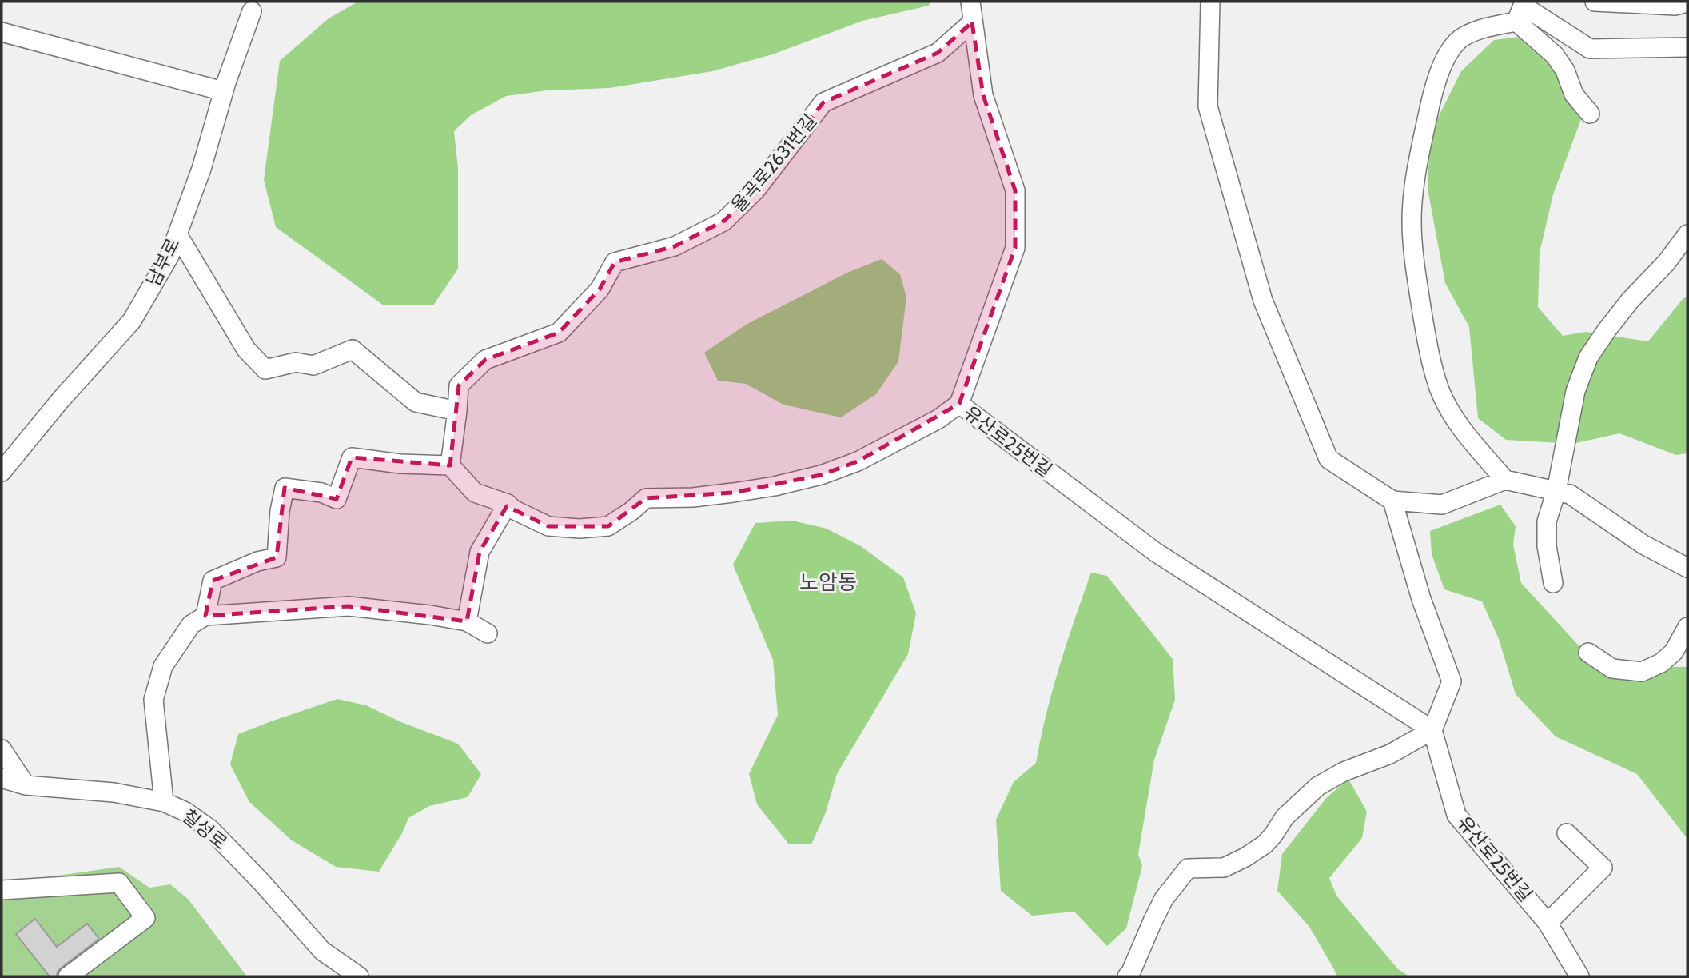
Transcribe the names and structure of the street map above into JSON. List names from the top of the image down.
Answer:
{
  "streets": {
    "street": [
      "율곡로2631번길",
      "남부로",
      "유산로25번길",
      "칠성로"
    ]
  },
  "districts": ["노암동"]
}
